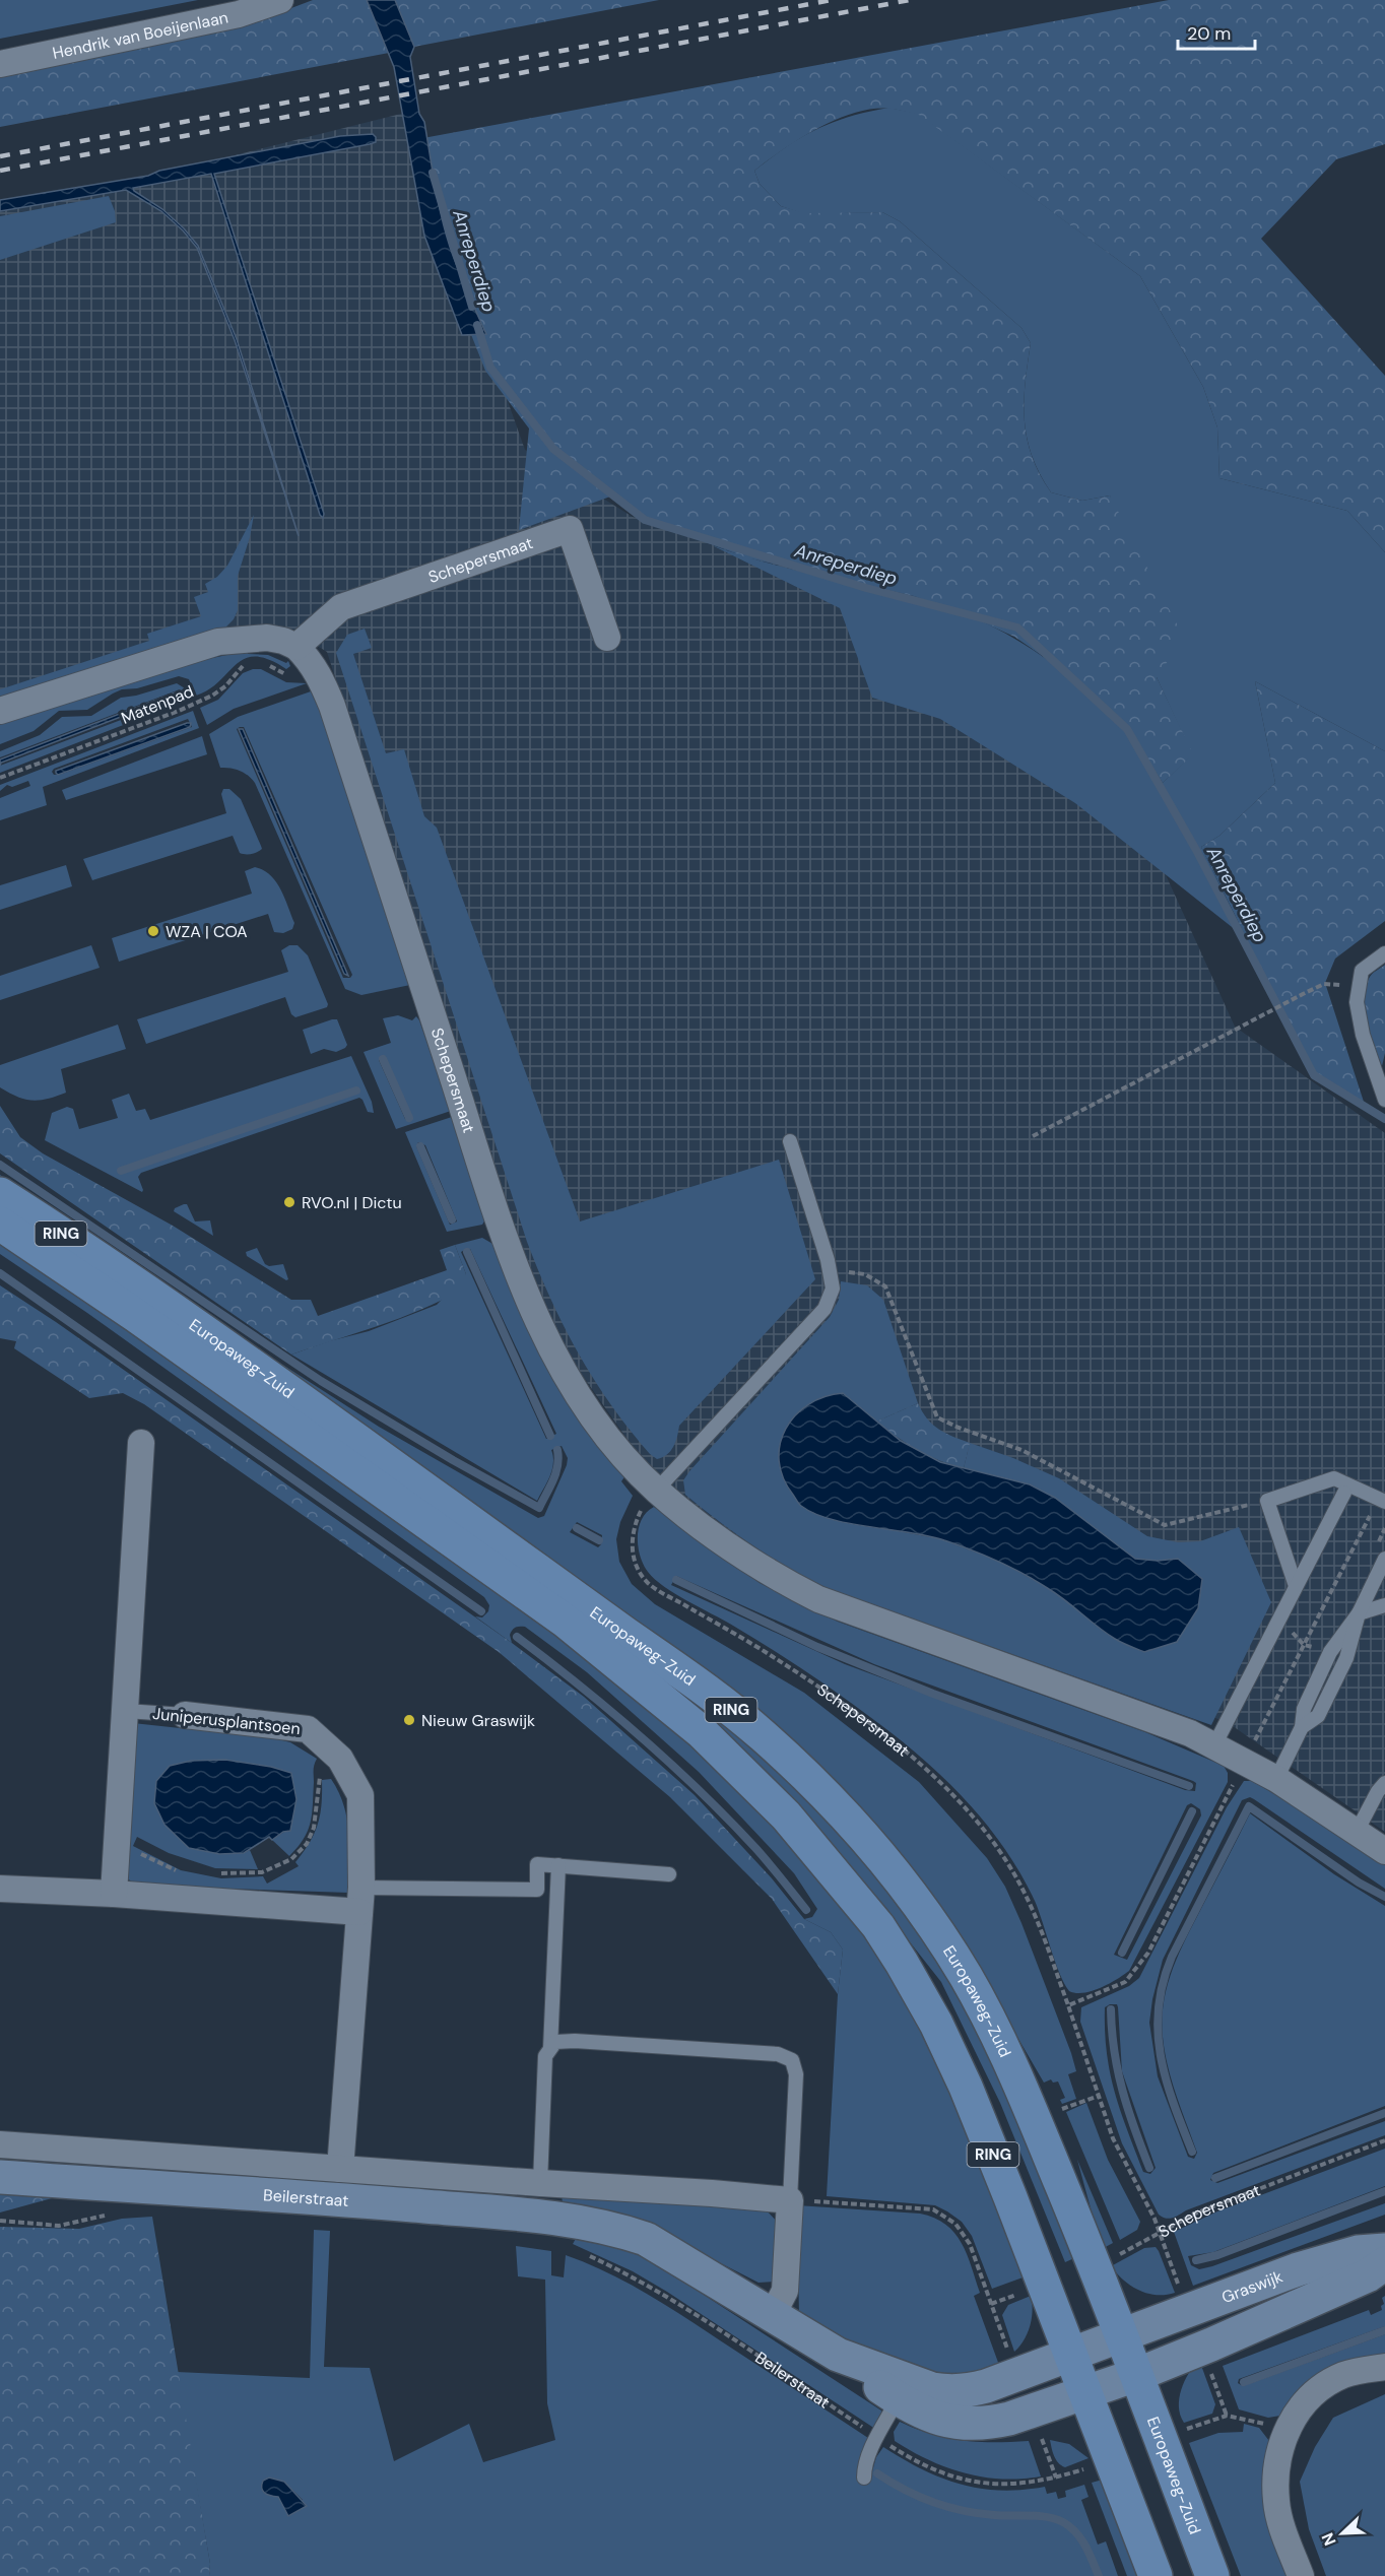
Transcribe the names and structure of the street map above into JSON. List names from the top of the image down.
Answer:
{
  "streets": {
    "main road": ["RING", "Europaweg-Zuid"],
    "street": [
      "Hendrik van Boeijenlaan",
      "Schepersmaat",
      "Juniperusplantsoen",
      "Beilerstraat",
      "Graswijk"
    ],
    "path": ["Matenpad"]
  },
  "crossings": [
    ["Europaweg-Zuid", "Beilerstraat"],
    ["Europaweg-Zuid", "Graswijk"],
    ["Juniperusplantsoen", "Beilerstraat"]
  ],
  "water": ["Anreperdiep"],
  "places": ["WZA | COA", "RVO.nl | Dictu", "Nieuw Graswijk"],
  "scale_bar": "20 m",
  "north": "bottom left"
}
